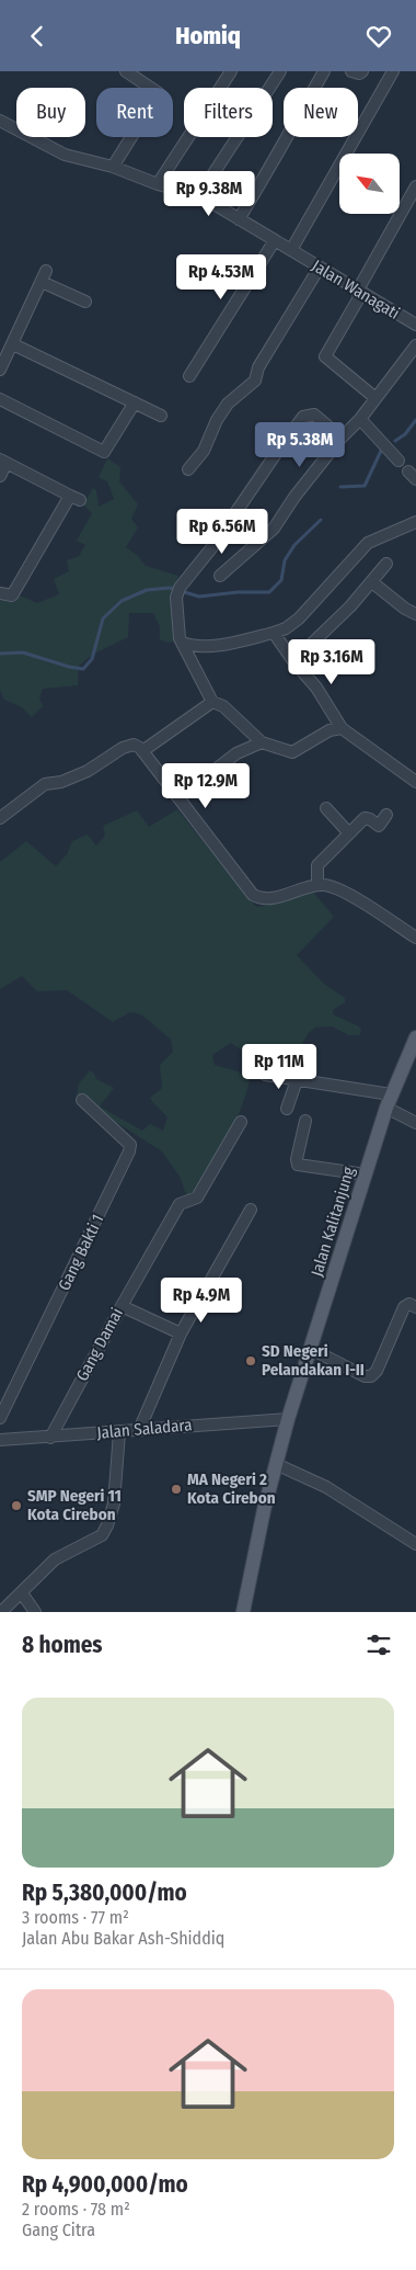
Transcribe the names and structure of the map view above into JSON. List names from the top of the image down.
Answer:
{
  "streets": {
    "main road": ["Jalan Kalitanjung"],
    "street": [
      "Jalan Wanagati",
      "Gang Bakti 1",
      "Gang Damai",
      "Jalan Saladara"
    ]
  },
  "crossings": [
    ["Jalan Kalitanjung", "Jalan Saladara"],
    ["Gang Damai", "Jalan Saladara"]
  ],
  "places": ["SD Negeri Pelandakan I-II", "MA Negeri 2 Kota Cirebon", "SMP Negeri 11 Kota Cirebon"],
  "north": "top left",
  "page": {
    "header": "Homiq",
    "chip": [
      "Buy",
      "Rent",
      "Filters",
      "New"
    ],
    "price": [
      "Rp 9.38M",
      "Rp 4.53M",
      "Rp 5.38M",
      "Rp 6.56M",
      "Rp 3.16M",
      "Rp 12.9M",
      "Rp 11M",
      "Rp 4.9M"
    ],
    "heading": "8 homes",
    "list": [
      {
        "name": "Rp 5,380,000/mo",
        "note": "3 rooms · 77 m² · Jalan Abu Bakar Ash-Shiddiq"
      },
      {
        "name": "Rp 4,900,000/mo",
        "note": "2 rooms · 78 m² · Gang Citra"
      }
    ]
  }
}
